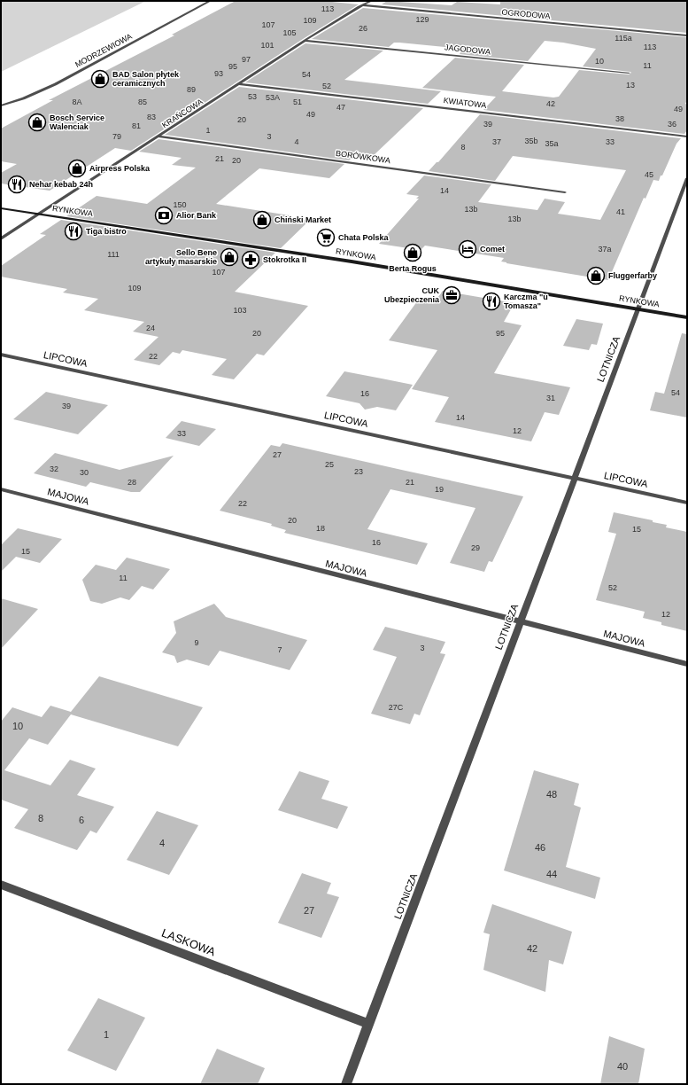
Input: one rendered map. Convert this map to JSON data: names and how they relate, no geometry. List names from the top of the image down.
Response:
{
  "streets": {
    "street": [
      "OGRODOWA",
      "JAGODOWA",
      "MODRZEWIOWA",
      "KWIATOWA",
      "KRAŃCOWA",
      "BORÓWKOWA",
      "RYNKOWA",
      "LIPCOWA",
      "LOTNICZA",
      "MAJOWA",
      "LASKOWA"
    ]
  },
  "crossings": [
    ["OGRODOWA", "KRAŃCOWA"],
    ["JAGODOWA", "KRAŃCOWA"],
    ["KWIATOWA", "KRAŃCOWA"],
    ["KRAŃCOWA", "BORÓWKOWA"],
    ["KRAŃCOWA", "RYNKOWA"],
    ["RYNKOWA", "LOTNICZA"],
    ["LIPCOWA", "LOTNICZA"],
    ["LOTNICZA", "MAJOWA"],
    ["LOTNICZA", "LASKOWA"]
  ],
  "places": {
    "shop": [
      "BAD Salon płytek ceramicznych",
      "Bosch Service Walenciak",
      "Airpress Polska",
      "Chiński Market",
      "Berta Rogus",
      "Sello Bene artykuły masarskie",
      "Fluggerfarby"
    ],
    "restaurant": ["Nehar kebab 24h", "Tiga bistro", "Karczma \"u Tomasza\""],
    "bank": ["Alior Bank"],
    "supermarket": ["Chata Polska"],
    "hotel": ["Comet"],
    "pharmacy": ["Stokrotka II"],
    "office": ["CUK Ubezpieczenia"]
  },
  "house_numbers": [
    "113",
    "129",
    "109",
    "107",
    "26",
    "105",
    "115a",
    "101",
    "113",
    "97",
    "10",
    "11",
    "95",
    "93",
    "54",
    "13",
    "52",
    "89",
    "53",
    "53A",
    "8A",
    "85",
    "51",
    "42",
    "47",
    "49",
    "49",
    "83",
    "38",
    "20",
    "39",
    "36",
    "81",
    "1",
    "79",
    "3",
    "35b",
    "4",
    "37",
    "33",
    "35a",
    "8",
    "21",
    "20",
    "45",
    "14",
    "150",
    "13b",
    "41",
    "13b",
    "37a",
    "111",
    "107",
    "109",
    "103",
    "24",
    "20",
    "95",
    "22",
    "54",
    "16",
    "31",
    "39",
    "14",
    "12",
    "33",
    "27",
    "25",
    "32",
    "23",
    "30",
    "28",
    "21",
    "19",
    "22",
    "20",
    "18",
    "15",
    "16",
    "29",
    "15",
    "11",
    "52",
    "12",
    "9",
    "3",
    "7",
    "27C",
    "10",
    "48",
    "8",
    "6",
    "4",
    "46",
    "44",
    "27",
    "42",
    "1",
    "40"
  ]
}
